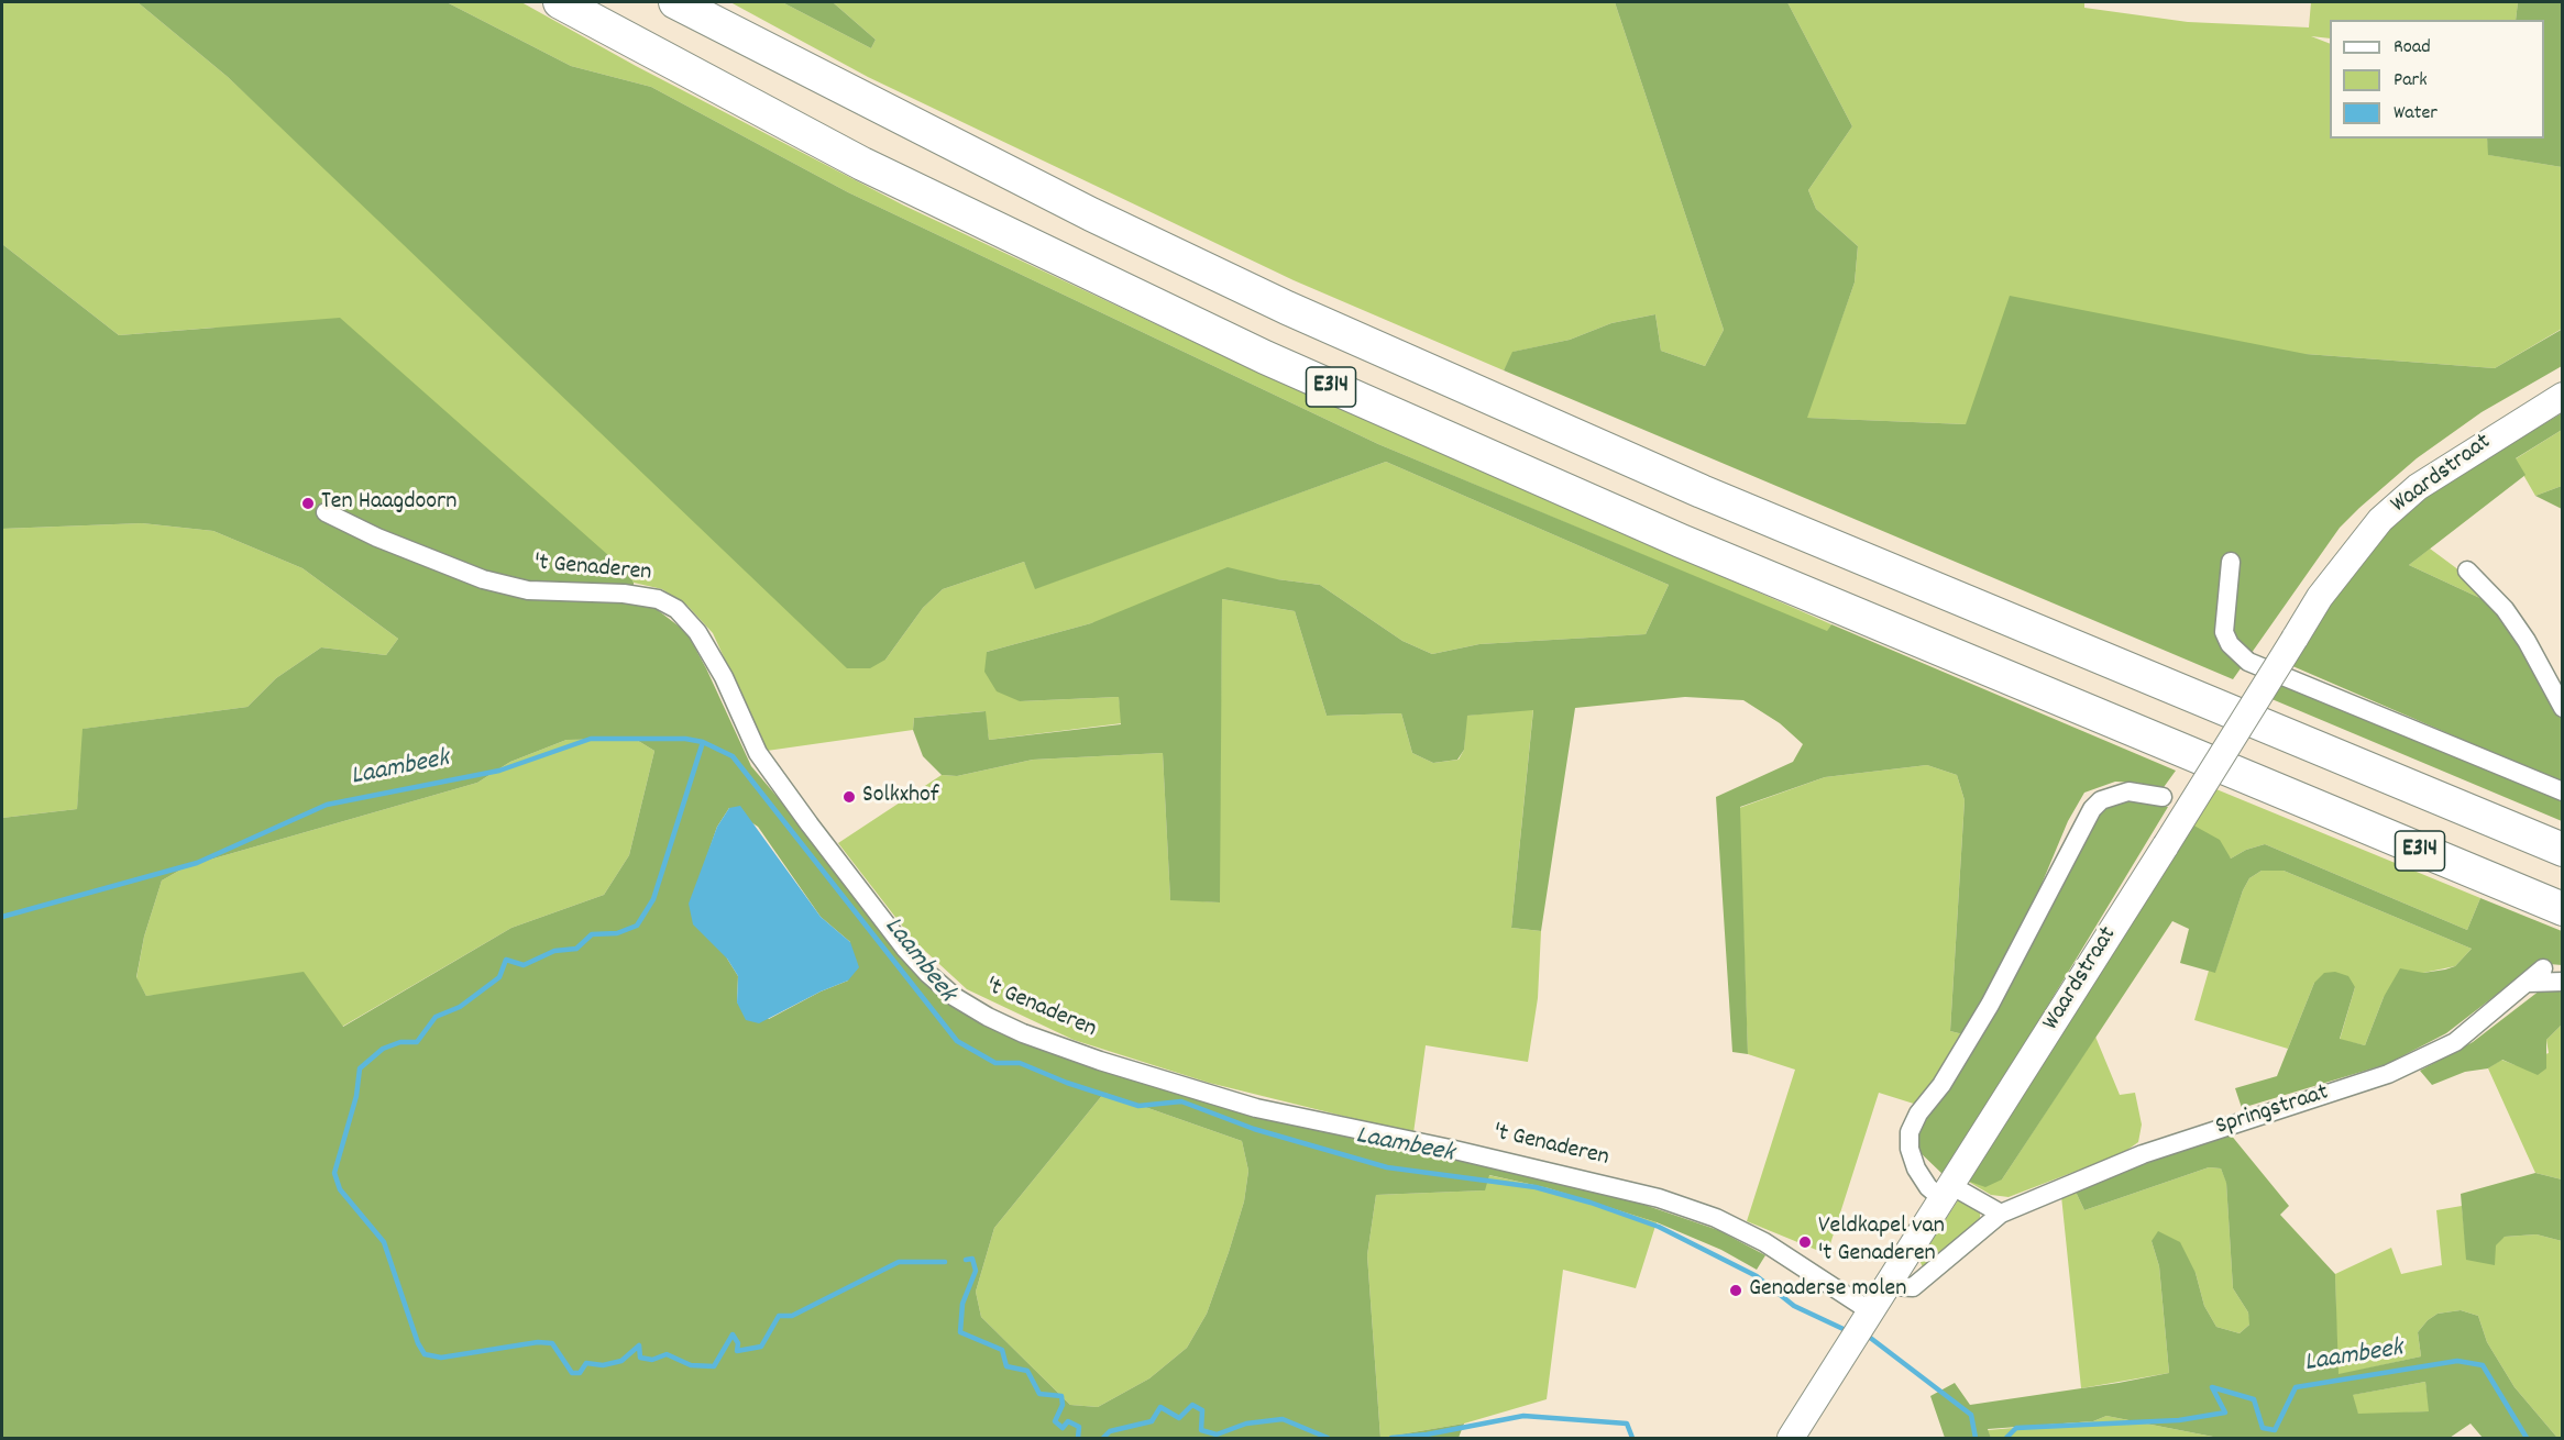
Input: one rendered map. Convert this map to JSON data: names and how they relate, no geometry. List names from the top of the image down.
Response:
{
  "streets": {
    "highway": ["E314"],
    "street": ["Waardstraat", "'t Genaderen", "Springstraat"]
  },
  "crossings": [
    ["Waardstraat", "Springstraat"]
  ],
  "water": ["Laambeek"],
  "places": [
    "Ten Haagdoorn",
    "Solkxhof",
    "Veldkapel van 't Genaderen",
    "Genaderse molen"
  ],
  "legend": ["Road", "Park", "Water"]
}
